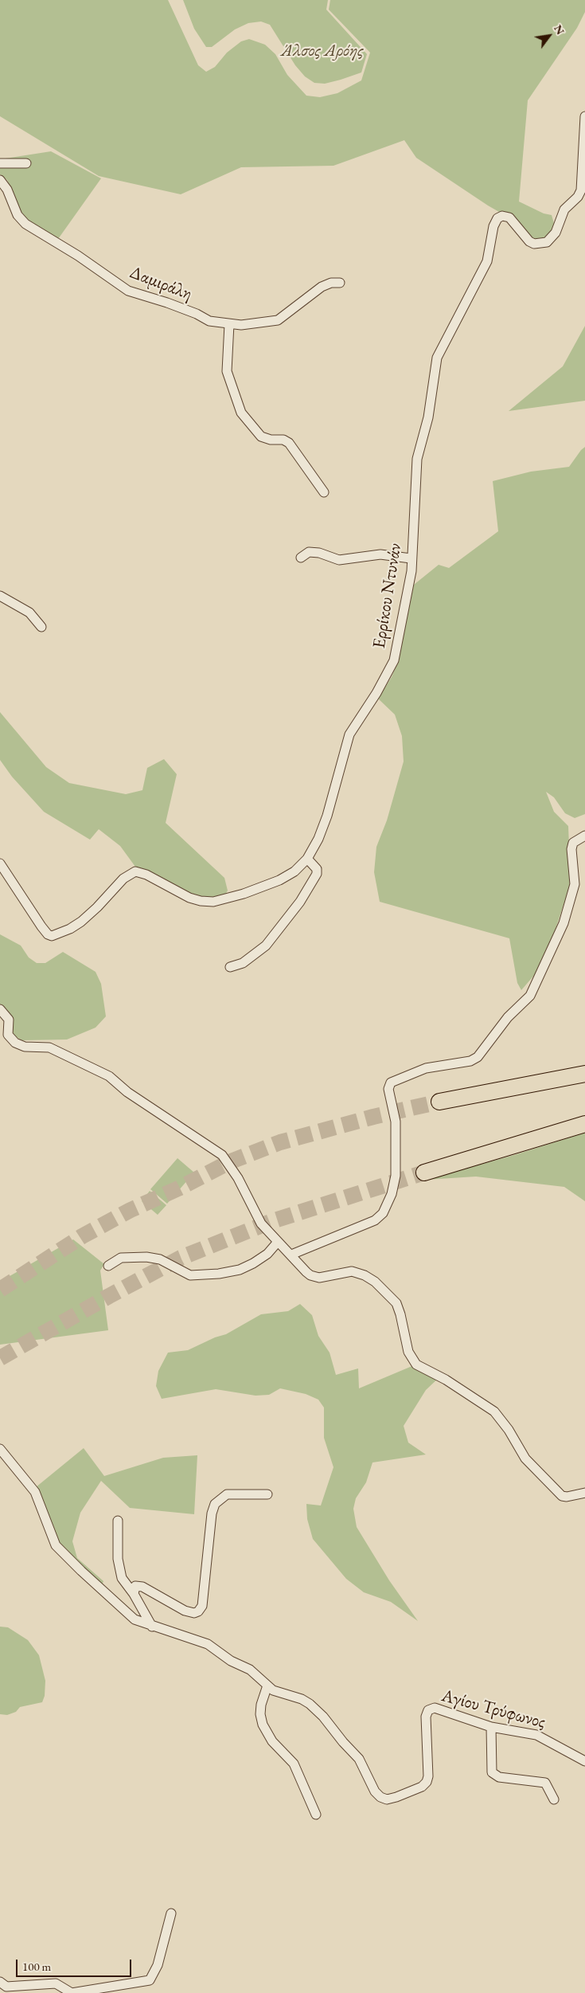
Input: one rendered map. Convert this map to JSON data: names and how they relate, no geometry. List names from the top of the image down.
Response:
{
  "streets": {
    "street": ["Δαμιράλη", "Ερρίκου Ντυνάν", "Αγίου Τρύφωνος"]
  },
  "parks": ["Άλσος Αρόης"],
  "scale_bar": "100 m",
  "north": "top right"
}
